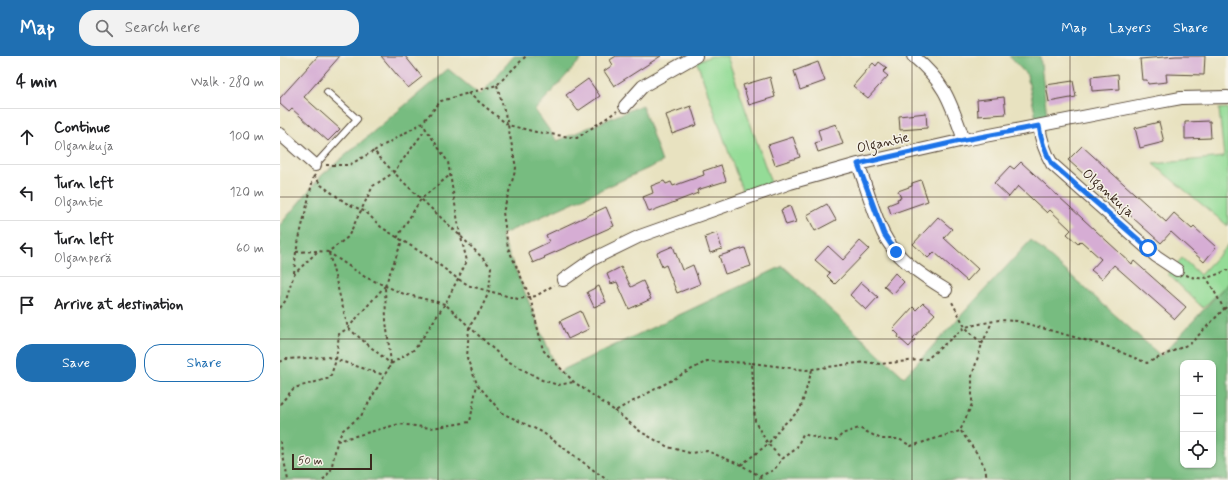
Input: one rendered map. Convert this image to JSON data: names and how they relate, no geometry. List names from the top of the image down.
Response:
{
  "streets": {
    "street": ["Olgantie", "Olgankuja"]
  },
  "crossings": [
    ["Olgantie", "Olgankuja"]
  ],
  "scale_bar": "50 m",
  "page": {
    "header": "Map",
    "search": "Search here",
    "nav": ["Map", "Layers", "Share"],
    "heading": ["4 min", "Walk · 280 m"],
    "list": [
      ["Continue", "Olgankuja", "100 m"],
      ["Turn left", "Olgantie", "120 m"],
      ["Turn left", "Olganperä", "60 m"],
      "Arrive at destination"
    ],
    "buttons": ["Save", "Share"],
    "map_buttons": ["+", "−"],
    "scale": "50 m"
  }
}
